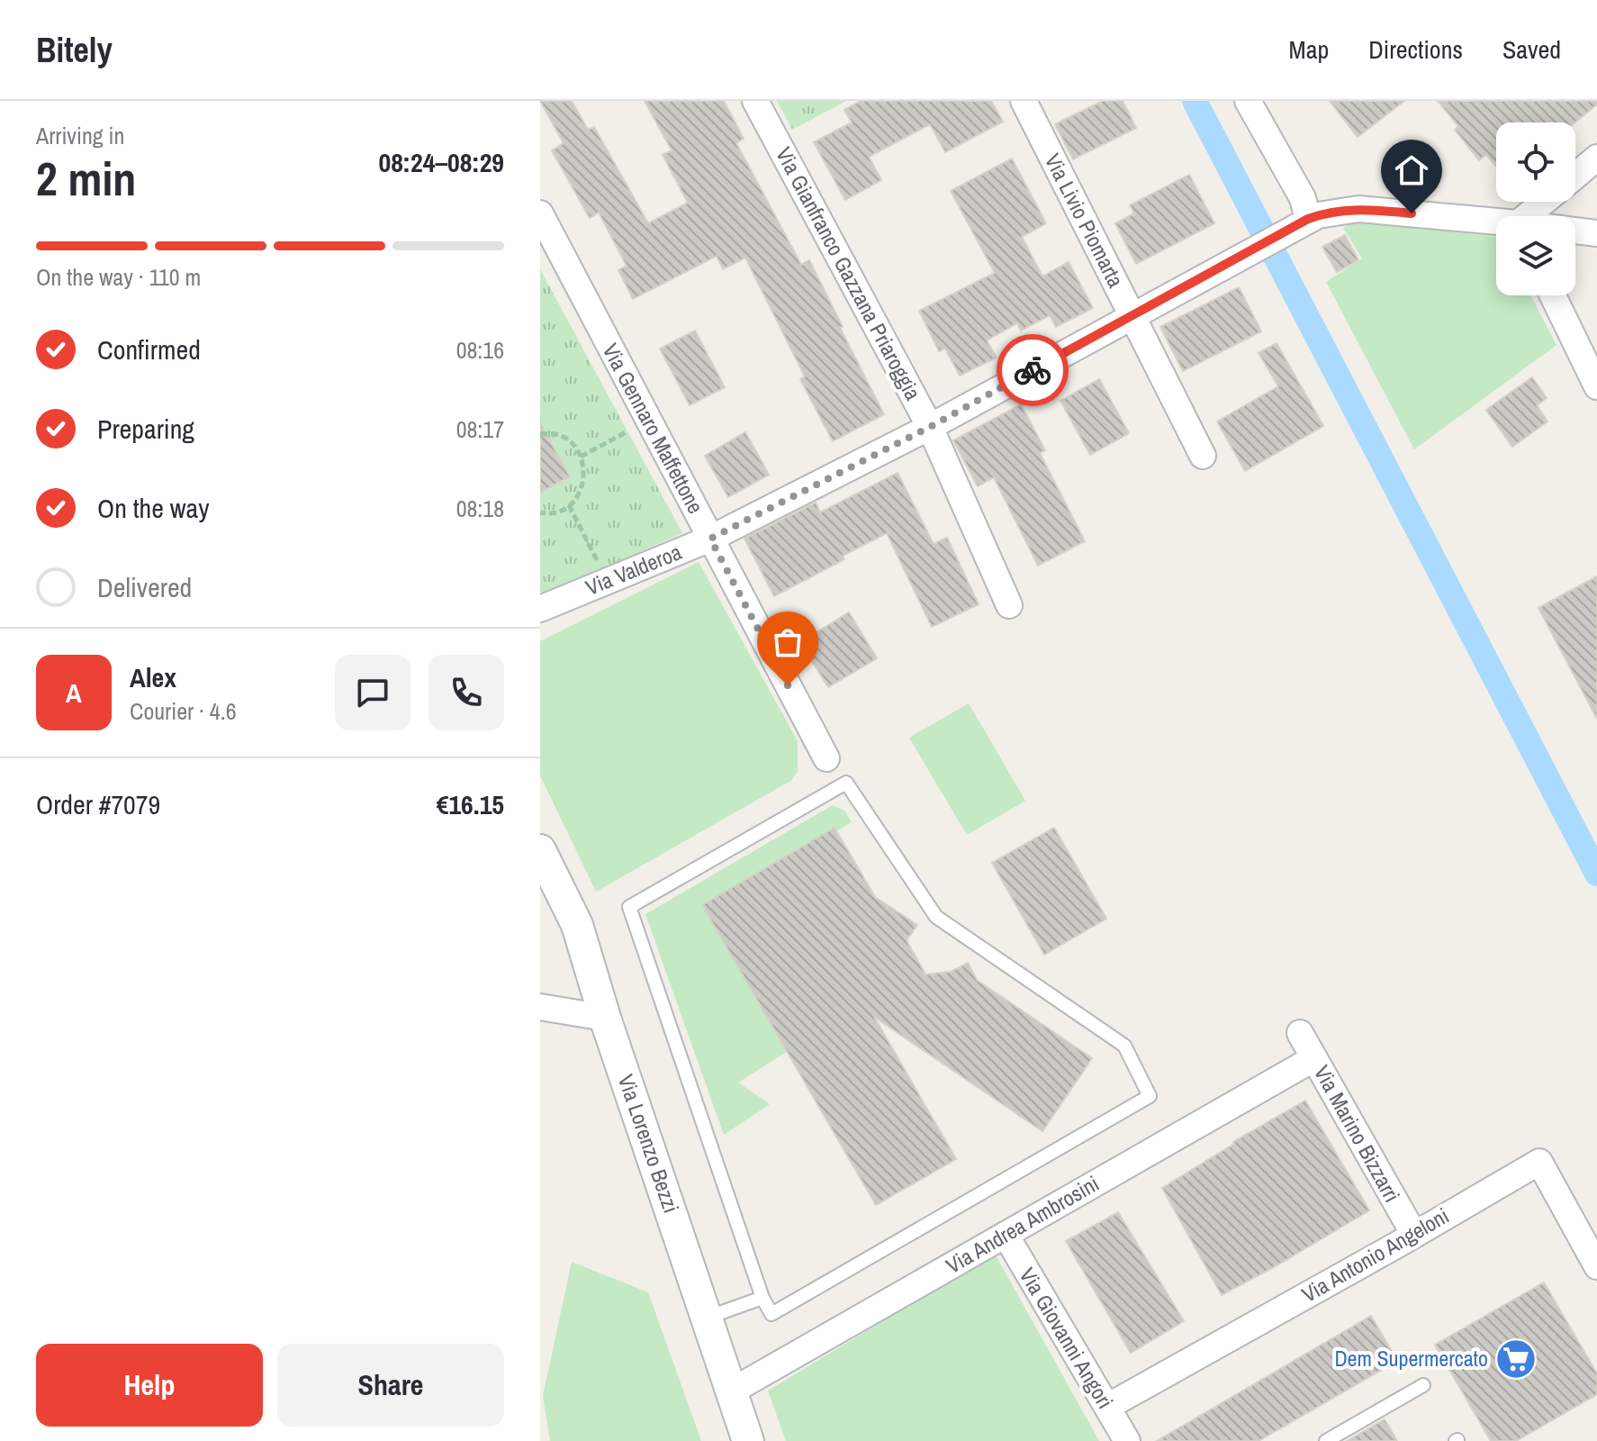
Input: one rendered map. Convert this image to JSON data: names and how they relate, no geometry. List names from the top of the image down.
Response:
{
  "streets": {
    "street": [
      "Via Livio Piomarta",
      "Via Gianfranco Gazzana Priaroggia",
      "Via Gennaro Maffettone",
      "Via Valderoa",
      "Via Marino Bizzarri",
      "Via Lorenzo Bezzi",
      "Via Andrea Ambrosini",
      "Via Antonio Angeloni",
      "Via Giovanni Angori"
    ]
  },
  "crossings": [
    ["Via Livio Piomarta", "Via Valderoa"],
    ["Via Gianfranco Gazzana Priaroggia", "Via Valderoa"],
    ["Via Gennaro Maffettone", "Via Valderoa"],
    ["Via Marino Bizzarri", "Via Andrea Ambrosini"],
    ["Via Marino Bizzarri", "Via Antonio Angeloni"],
    ["Via Lorenzo Bezzi", "Via Andrea Ambrosini"],
    ["Via Andrea Ambrosini", "Via Giovanni Angori"],
    ["Via Antonio Angeloni", "Via Giovanni Angori"]
  ],
  "places": {
    "supermarket": ["Dem Supermercato"]
  },
  "page": {
    "header": "Bitely",
    "nav": ["Map", "Directions", "Saved"],
    "heading": ["2 min", "Arriving in", "08:24–08:29"],
    "panel": [
      "Alex",
      "Courier · 4.6",
      "Order #7079",
      "€16.15"
    ],
    "bar": "On the way · 110 m",
    "list": [
      ["Confirmed", "08:16"],
      ["Preparing", "08:17"],
      ["On the way", "08:18"],
      "Delivered"
    ],
    "round": "A",
    "buttons": ["Help", "Share"]
  }
}
